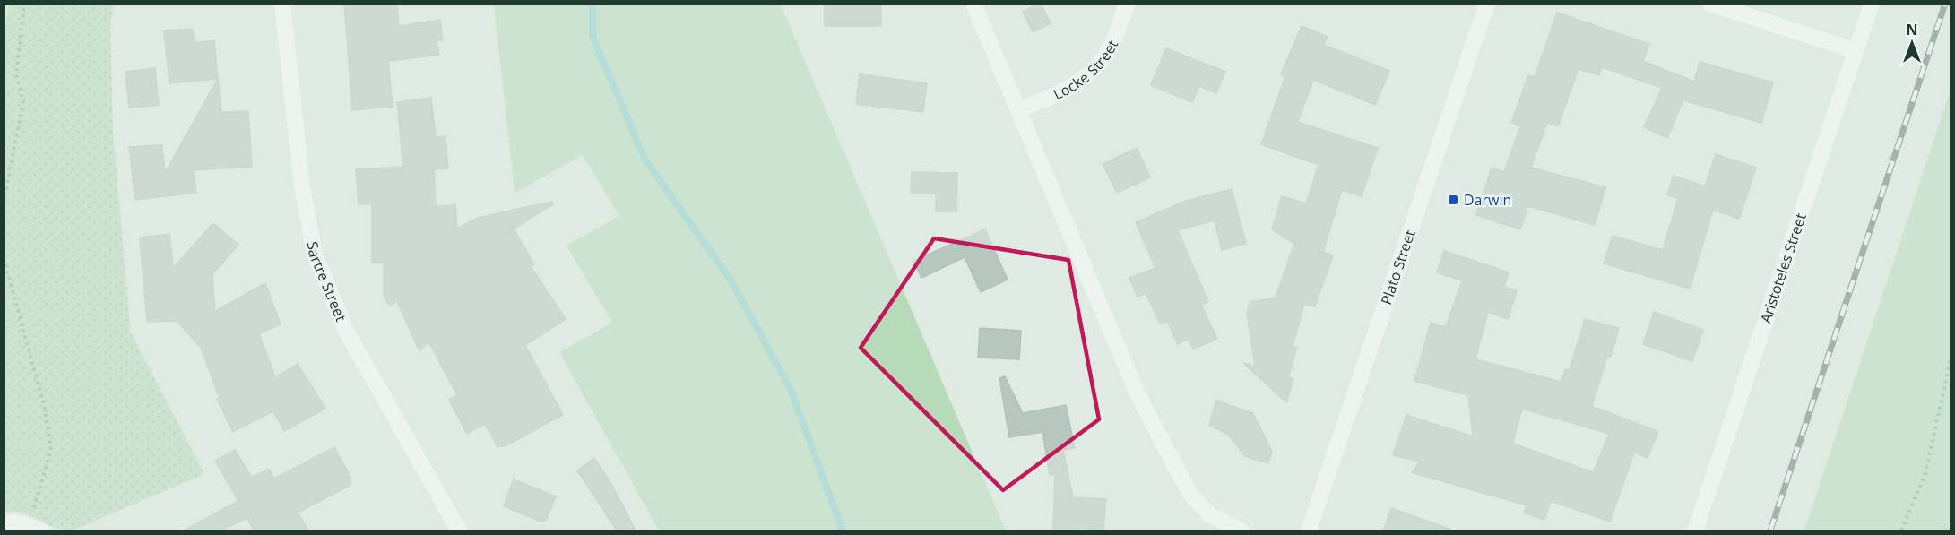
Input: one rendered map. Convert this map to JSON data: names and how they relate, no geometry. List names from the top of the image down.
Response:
{
  "streets": {
    "street": [
      "Locke Street",
      "Plato Street",
      "Aristoteles Street",
      "Sartre Street"
    ]
  },
  "places": {
    "transit": ["Darwin"]
  },
  "north": "top"
}
